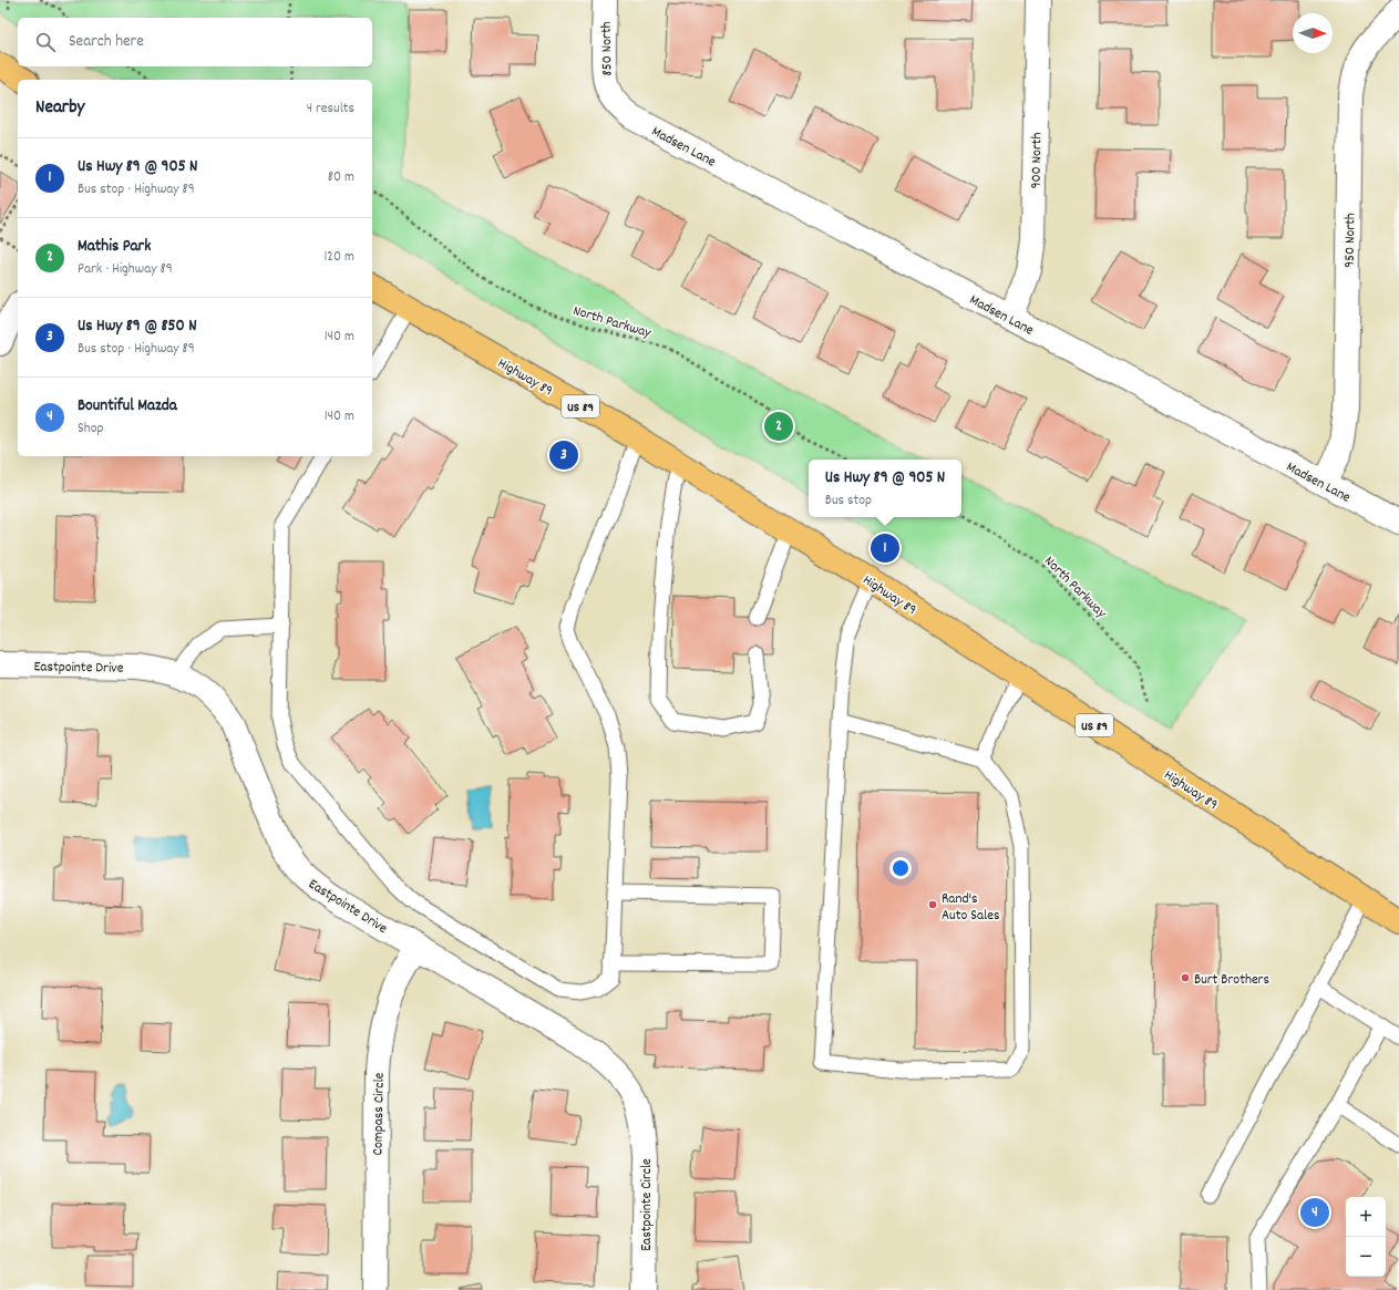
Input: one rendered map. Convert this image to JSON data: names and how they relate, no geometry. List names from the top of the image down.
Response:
{
  "streets": {
    "main road": ["Highway 89", "US 89"],
    "street": [
      "850 North",
      "Madsen Lane",
      "900 North",
      "950 North",
      "Eastpointe Drive",
      "Compass Circle",
      "Eastpointe Circle"
    ],
    "path": ["North Parkway"]
  },
  "crossings": [
    ["850 North", "Madsen Lane"],
    ["Madsen Lane", "900 North"],
    ["Madsen Lane", "950 North"],
    ["Eastpointe Drive", "Compass Circle"],
    ["Eastpointe Drive", "Eastpointe Circle"]
  ],
  "places": ["Rand's Auto Sales", "Burt Brothers"],
  "north": "right",
  "page": {
    "search": "Search here",
    "heading": ["Nearby", "4 results"],
    "list": [
      {
        "mark": "1",
        "name": "Us Hwy 89 @ 905 N",
        "note": "Bus stop · Highway 89",
        "value": "80 m"
      },
      {
        "mark": "2",
        "name": "Mathis Park",
        "note": "Park · Highway 89",
        "value": "120 m"
      },
      {
        "mark": "3",
        "name": "Us Hwy 89 @ 850 N",
        "note": "Bus stop · Highway 89",
        "value": "140 m"
      },
      {
        "mark": "4",
        "name": "Bountiful Mazda",
        "note": "Shop",
        "value": "140 m"
      }
    ],
    "pins": [
      "2",
      "3",
      "1",
      "4"
    ],
    "popup": ["Us Hwy 89 @ 905 N", "Bus stop"],
    "map_buttons": ["+", "−"]
  }
}
